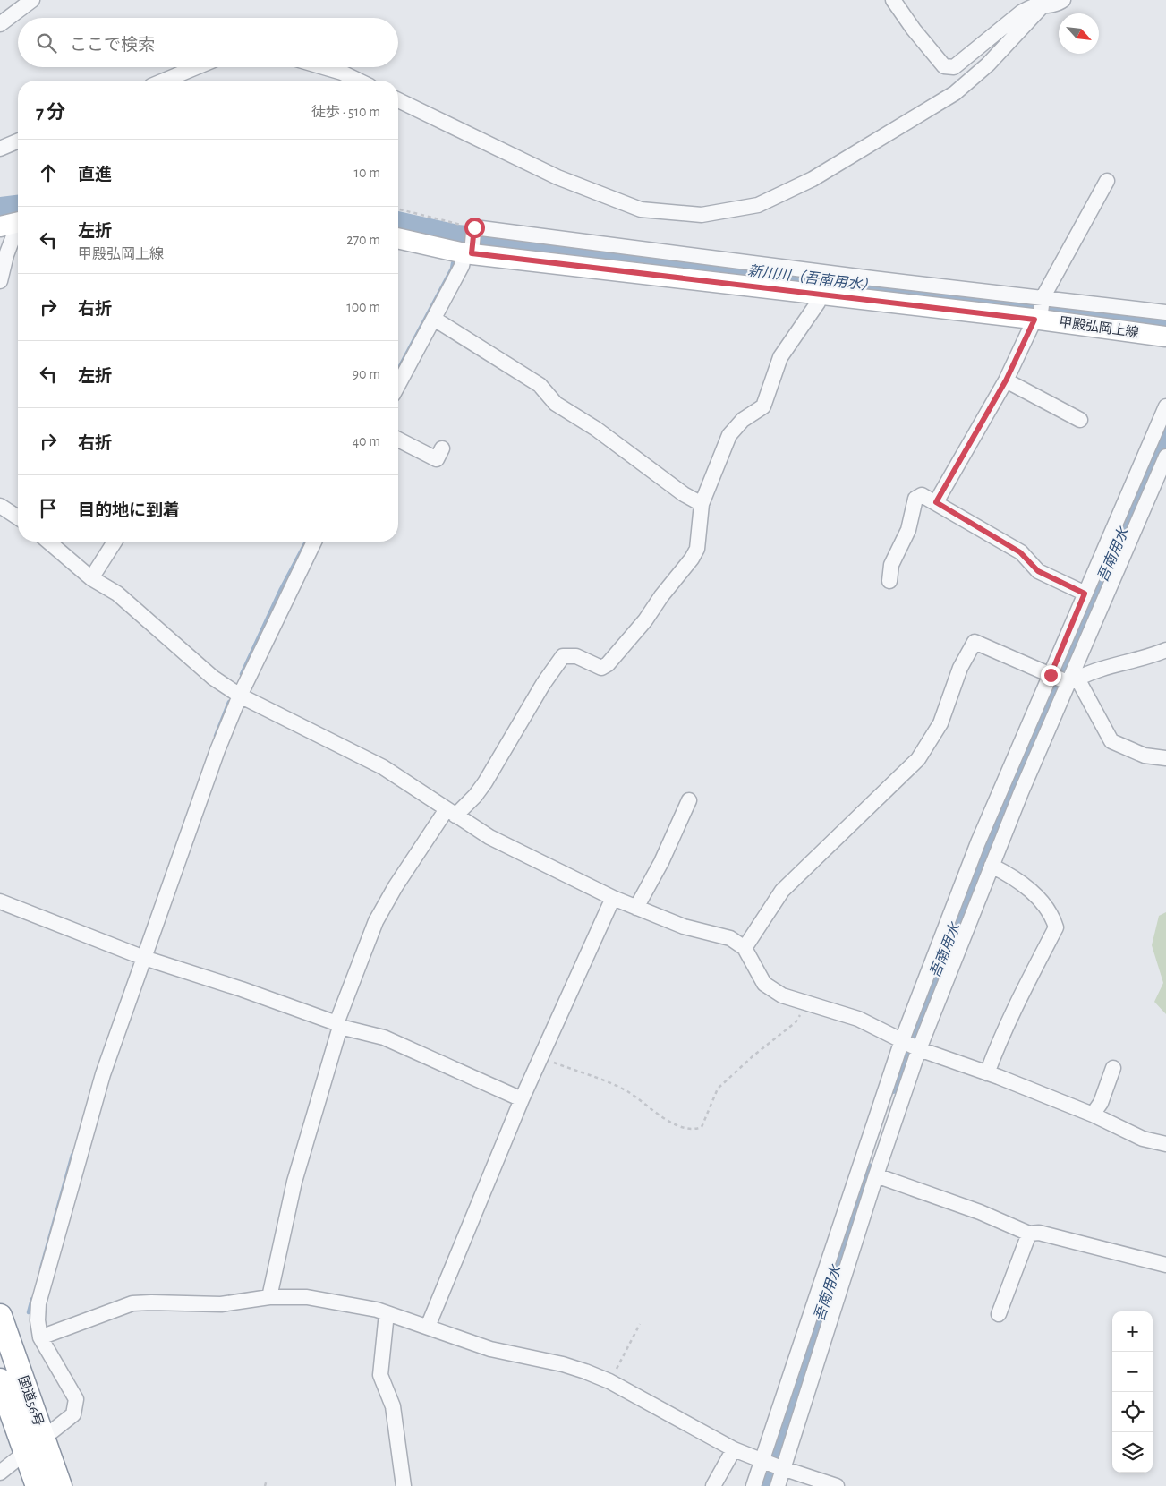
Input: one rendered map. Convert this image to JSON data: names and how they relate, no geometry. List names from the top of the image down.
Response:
{
  "streets": {
    "highway": ["国道56号"],
    "main road": ["甲殿弘岡上線"]
  },
  "water": ["新川川（吾南用水）", "吾南用水"],
  "north": "bottom right",
  "page": {
    "search": "ここで検索",
    "heading": ["7 分", "徒歩 · 510 m"],
    "list": [
      ["直進", "10 m"],
      ["左折", "甲殿弘岡上線", "270 m"],
      ["右折", "100 m"],
      ["左折", "90 m"],
      ["右折", "40 m"],
      "目的地に到着"
    ],
    "map_buttons": ["+", "−"]
  }
}
